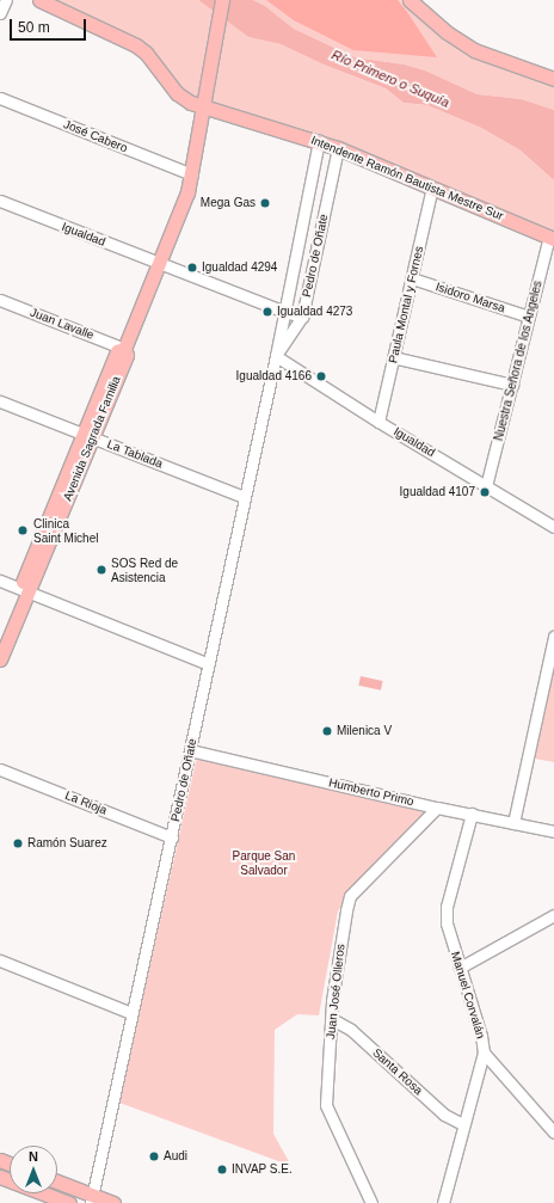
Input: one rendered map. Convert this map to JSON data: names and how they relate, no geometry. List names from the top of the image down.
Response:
{
  "streets": {
    "main road": ["Intendente Ramón Bautista Mestre Sur", "Avenida Sagrada Familia"],
    "street": [
      "José Cabero",
      "Igualdad",
      "Pedro de Oñate",
      "Isidoro Marsa",
      "Paula Montal y Fornes",
      "Juan Lavalle",
      "Nuestra Señora de los Angeles",
      "La Tablada",
      "Humberto Primo",
      "La Rioja",
      "Juan José Olleros",
      "Manuel Corvalán",
      "Santa Rosa"
    ]
  },
  "crossings": [
    ["José Cabero", "Avenida Sagrada Familia"],
    ["Intendente Ramón Bautista Mestre Sur", "Pedro de Oñate"],
    ["Intendente Ramón Bautista Mestre Sur", "Paula Montal y Fornes"],
    ["Intendente Ramón Bautista Mestre Sur", "Nuestra Señora de los Angeles"],
    ["Intendente Ramón Bautista Mestre Sur", "Avenida Sagrada Familia"],
    ["Igualdad", "Pedro de Oñate"],
    ["Igualdad", "Paula Montal y Fornes"],
    ["Igualdad", "Nuestra Señora de los Angeles"],
    ["Igualdad", "Avenida Sagrada Familia"],
    ["Pedro de Oñate", "La Tablada"],
    ["Pedro de Oñate", "Humberto Primo"],
    ["Pedro de Oñate", "La Rioja"],
    ["Isidoro Marsa", "Paula Montal y Fornes"],
    ["Isidoro Marsa", "Nuestra Señora de los Angeles"],
    ["Juan Lavalle", "Avenida Sagrada Familia"],
    ["Avenida Sagrada Familia", "La Tablada"],
    ["Humberto Primo", "Juan José Olleros"],
    ["Humberto Primo", "Manuel Corvalán"],
    ["Juan José Olleros", "Santa Rosa"],
    ["Manuel Corvalán", "Santa Rosa"]
  ],
  "water": ["Río Primero o Suquía"],
  "parks": ["Parque San Salvador"],
  "places": [
    "Mega Gas",
    "Igualdad 4294",
    "Igualdad 4273",
    "Igualdad 4166",
    "Igualdad 4107",
    "Clinica Saint Michel",
    "SOS Red de Asistencia",
    "Milenica V",
    "Ramón Suarez",
    "Audi",
    "INVAP S.E."
  ],
  "scale_bar": "50 m",
  "north": "top"
}
